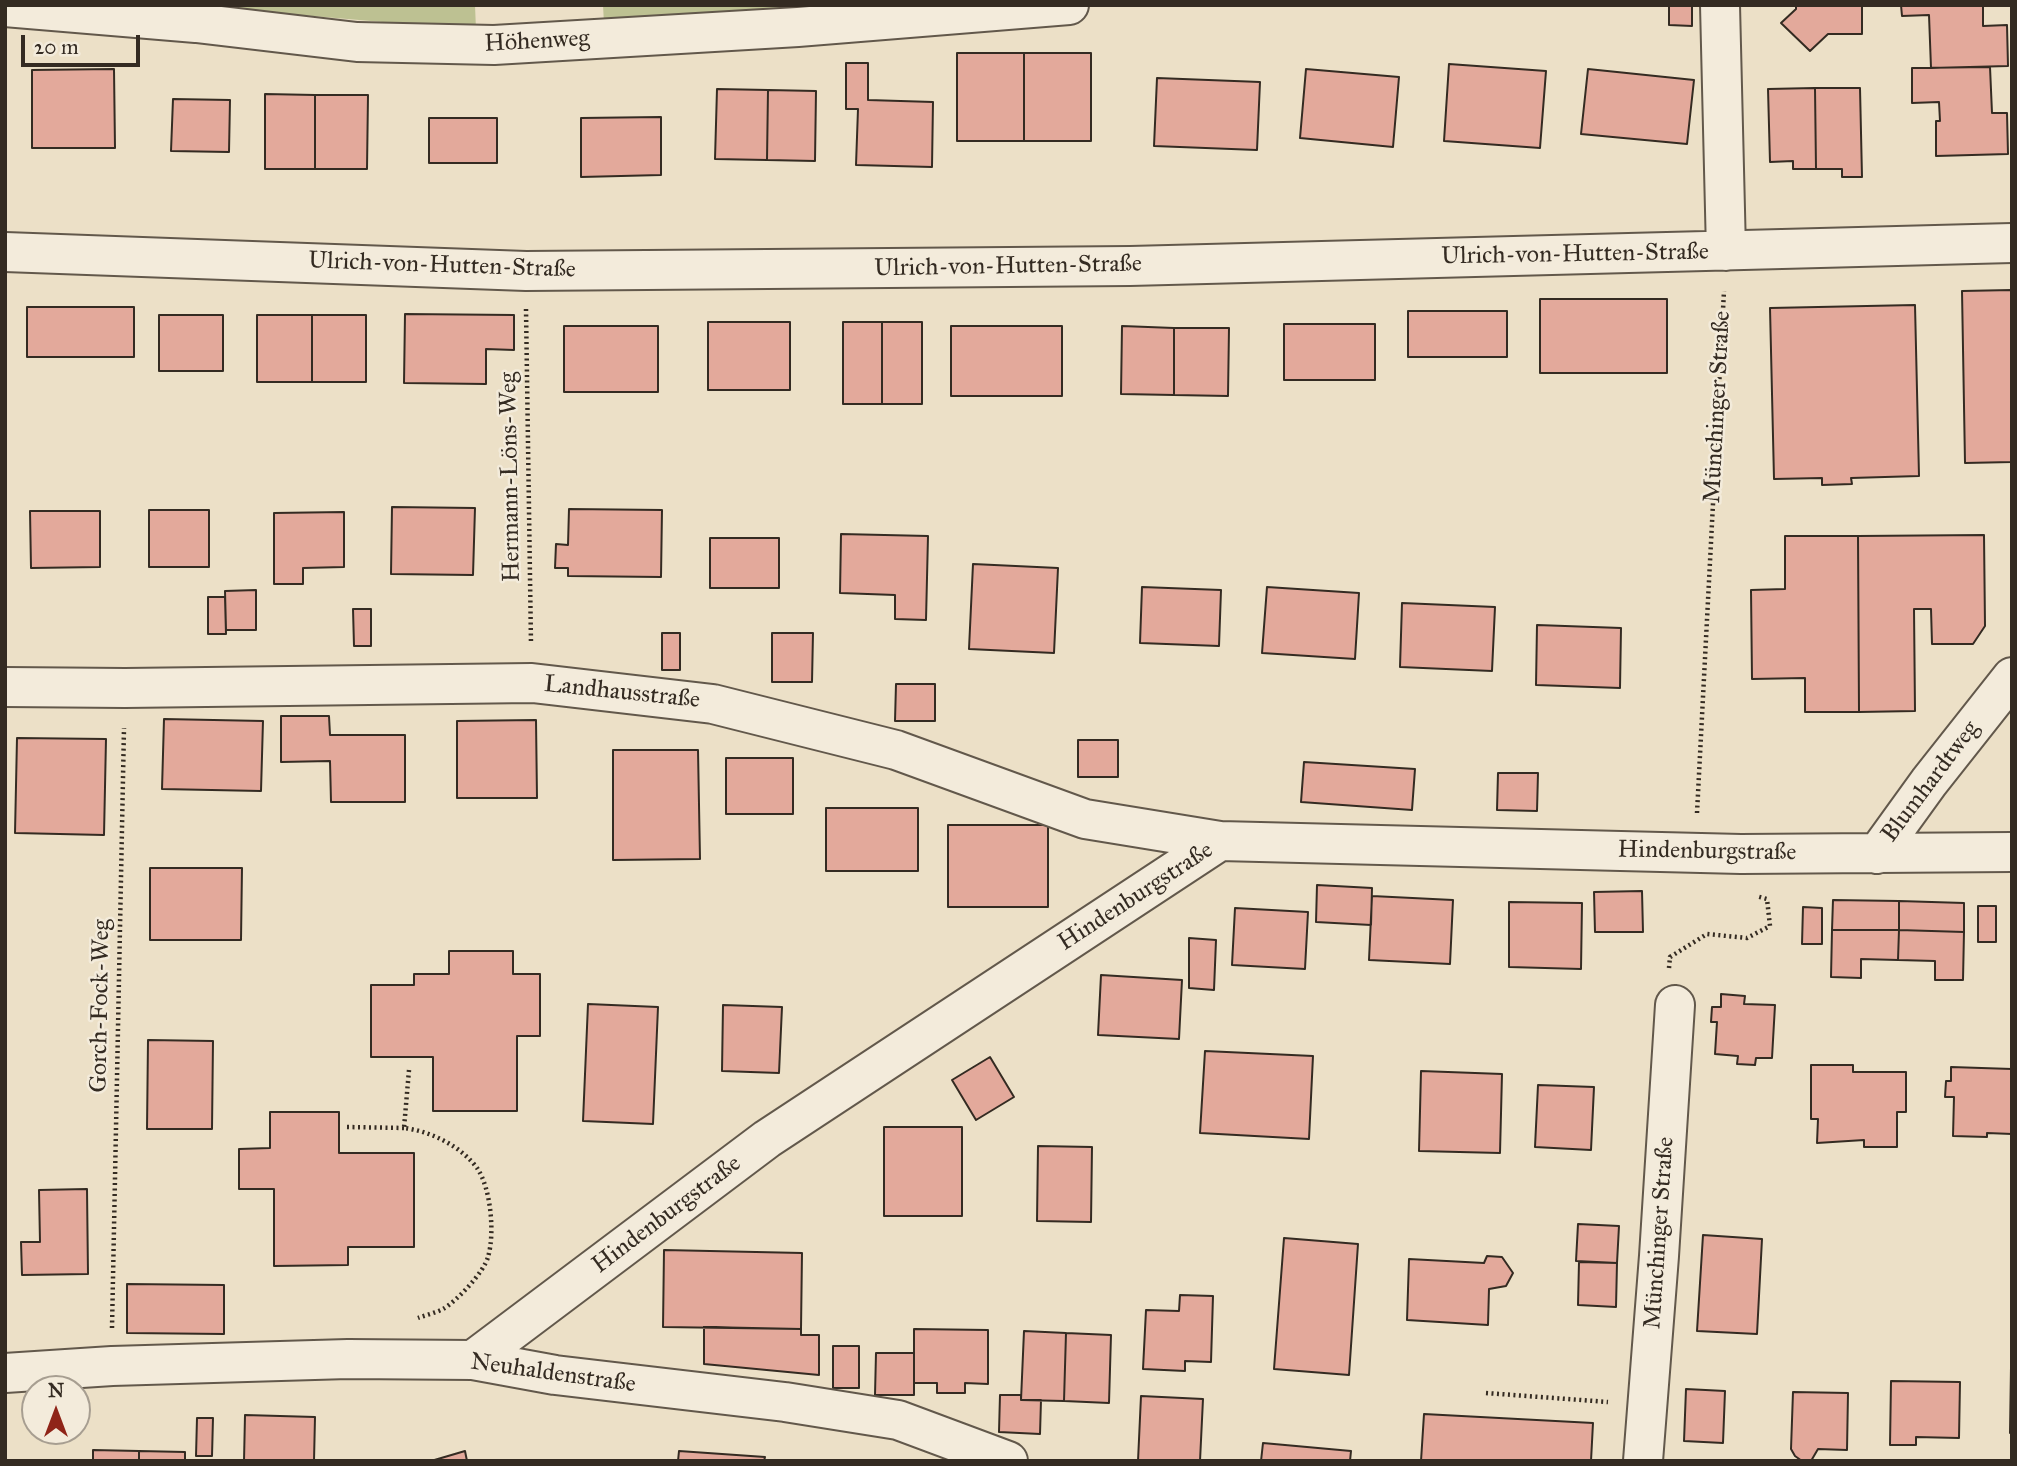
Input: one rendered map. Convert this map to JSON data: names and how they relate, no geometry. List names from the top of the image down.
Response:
{
  "streets": {
    "street": [
      "Höhenweg",
      "Ulrich-von-Hutten-Straße",
      "Münchinger Straße",
      "Landhausstraße",
      "Blumhardtweg",
      "Hindenburgstraße",
      "Neuhaldenstraße"
    ],
    "path": ["Hermann-Löns-Weg", "Gorch-Fock-Weg"]
  },
  "crossings": [
    ["Ulrich-von-Hutten-Straße", "Münchinger Straße"],
    ["Ulrich-von-Hutten-Straße", "Hermann-Löns-Weg"],
    ["Hermann-Löns-Weg", "Landhausstraße"],
    ["Landhausstraße", "Hindenburgstraße"],
    ["Landhausstraße", "Gorch-Fock-Weg"],
    ["Blumhardtweg", "Hindenburgstraße"],
    ["Hindenburgstraße", "Neuhaldenstraße"]
  ],
  "scale_bar": "20 m",
  "north": "top"
}
